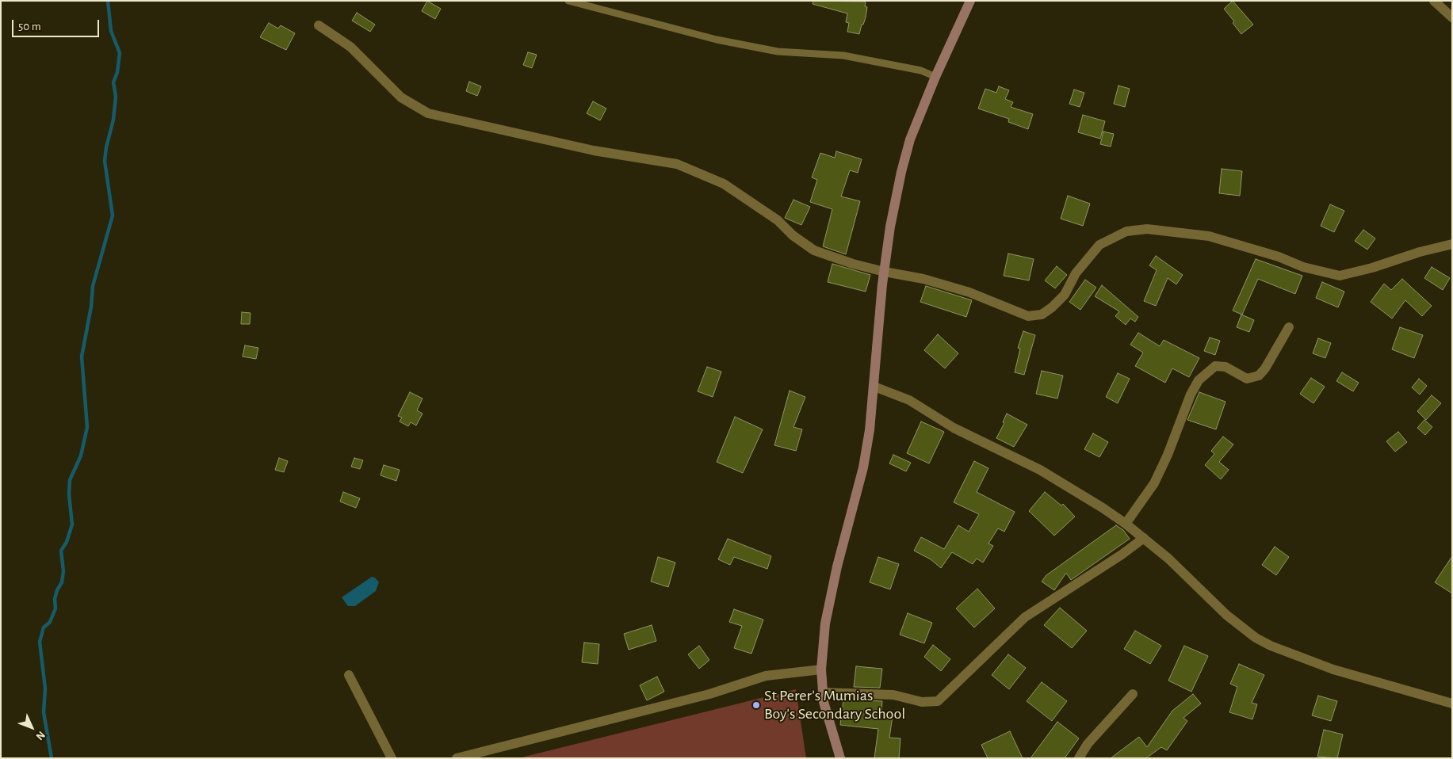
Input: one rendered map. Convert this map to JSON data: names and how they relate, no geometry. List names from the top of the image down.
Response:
{
  "places": ["St Perer's Mumias Boy's Secondary School"],
  "scale_bar": "50 m",
  "north": "bottom right"
}
